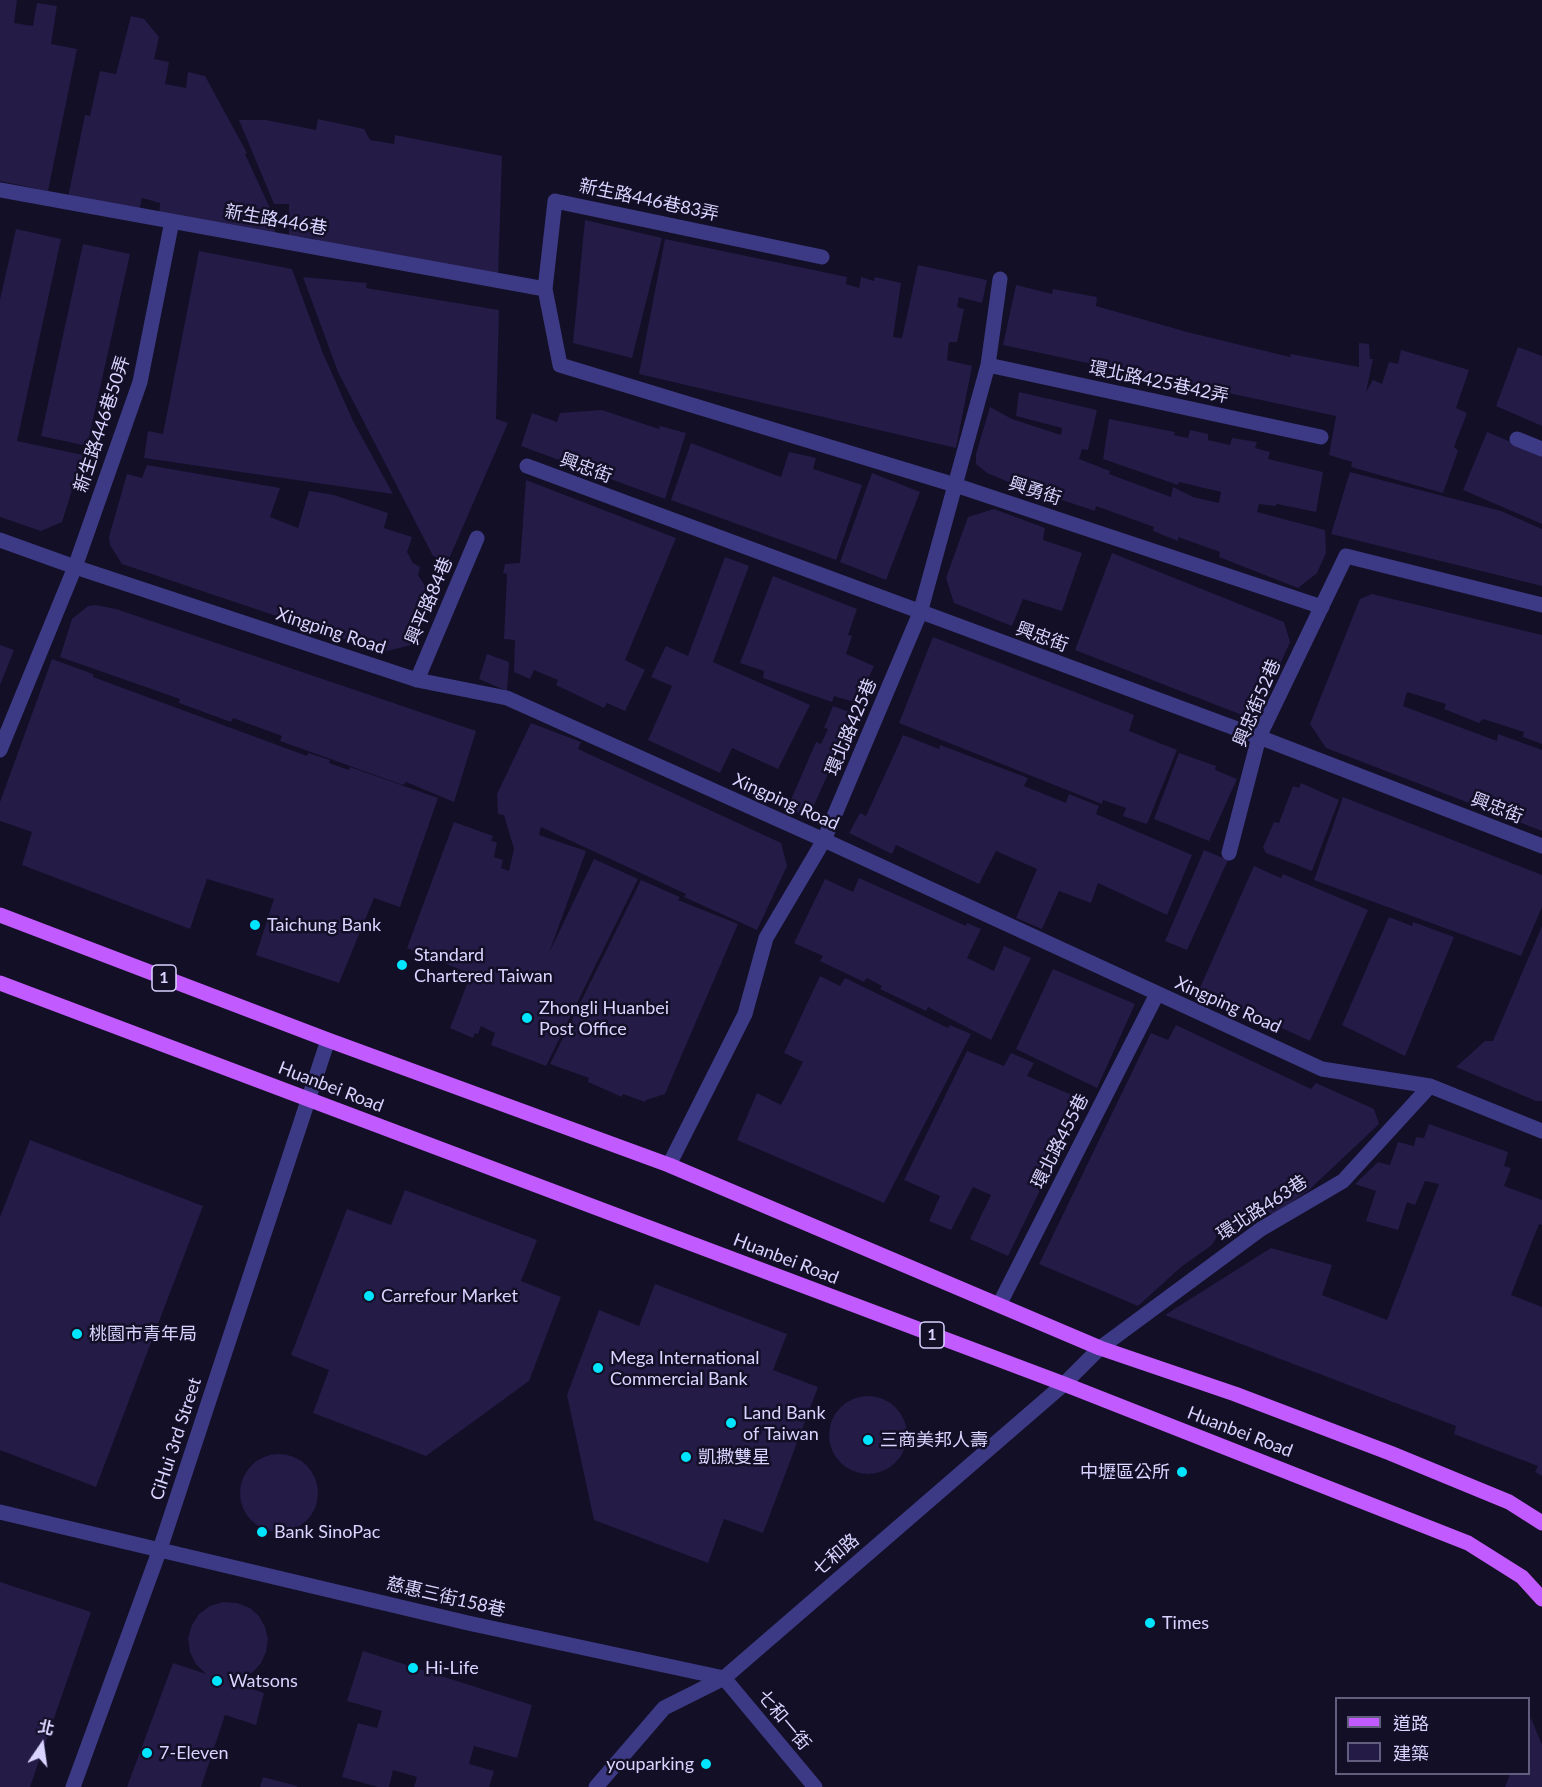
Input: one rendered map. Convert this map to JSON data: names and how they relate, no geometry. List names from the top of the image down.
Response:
{
  "streets": {
    "main road": ["1", "Huanbei Road"],
    "street": [
      "新生路446巷83弄",
      "新生路446巷",
      "環北路425巷42弄",
      "新生路446巷50弄",
      "興忠街",
      "興勇街",
      "興平路84巷",
      "Xingping Road",
      "興忠街52巷",
      "環北路425巷",
      "環北路455巷",
      "環北路463巷",
      "CiHui 3rd Street",
      "七和路",
      "慈惠三街158巷",
      "七和一街"
    ]
  },
  "crossings": [
    ["新生路446巷83弄", "新生路446巷"],
    ["新生路446巷83弄", "興勇街"],
    ["新生路446巷", "新生路446巷50弄"],
    ["新生路446巷", "興勇街"],
    ["環北路425巷42弄", "環北路425巷"],
    ["新生路446巷50弄", "Xingping Road"],
    ["興忠街", "興忠街52巷"],
    ["興忠街", "環北路425巷"],
    ["興勇街", "興忠街52巷"],
    ["興勇街", "環北路425巷"],
    ["興平路84巷", "Xingping Road"],
    ["Xingping Road", "環北路425巷"],
    ["Xingping Road", "環北路455巷"],
    ["Xingping Road", "環北路463巷"],
    ["環北路425巷", "Huanbei Road"],
    ["Huanbei Road", "環北路455巷"],
    ["Huanbei Road", "環北路463巷"],
    ["Huanbei Road", "CiHui 3rd Street"],
    ["Huanbei Road", "七和路"],
    ["環北路463巷", "七和路"],
    ["CiHui 3rd Street", "慈惠三街158巷"],
    ["七和路", "慈惠三街158巷"],
    ["七和路", "七和一街"],
    ["慈惠三街158巷", "七和一街"]
  ],
  "places": [
    "Taichung Bank",
    "Standard Chartered Taiwan",
    "Zhongli Huanbei Post Office",
    "Carrefour Market",
    "桃園市青年局",
    "Mega International Commercial Bank",
    "Land Bank of Taiwan",
    "三商美邦人壽",
    "凱撒雙星",
    "中壢區公所",
    "Bank SinoPac",
    "Times",
    "Hi-Life",
    "Watsons",
    "7-Eleven",
    "youparking"
  ],
  "legend": ["道路", "建築"],
  "north": "top"
}
